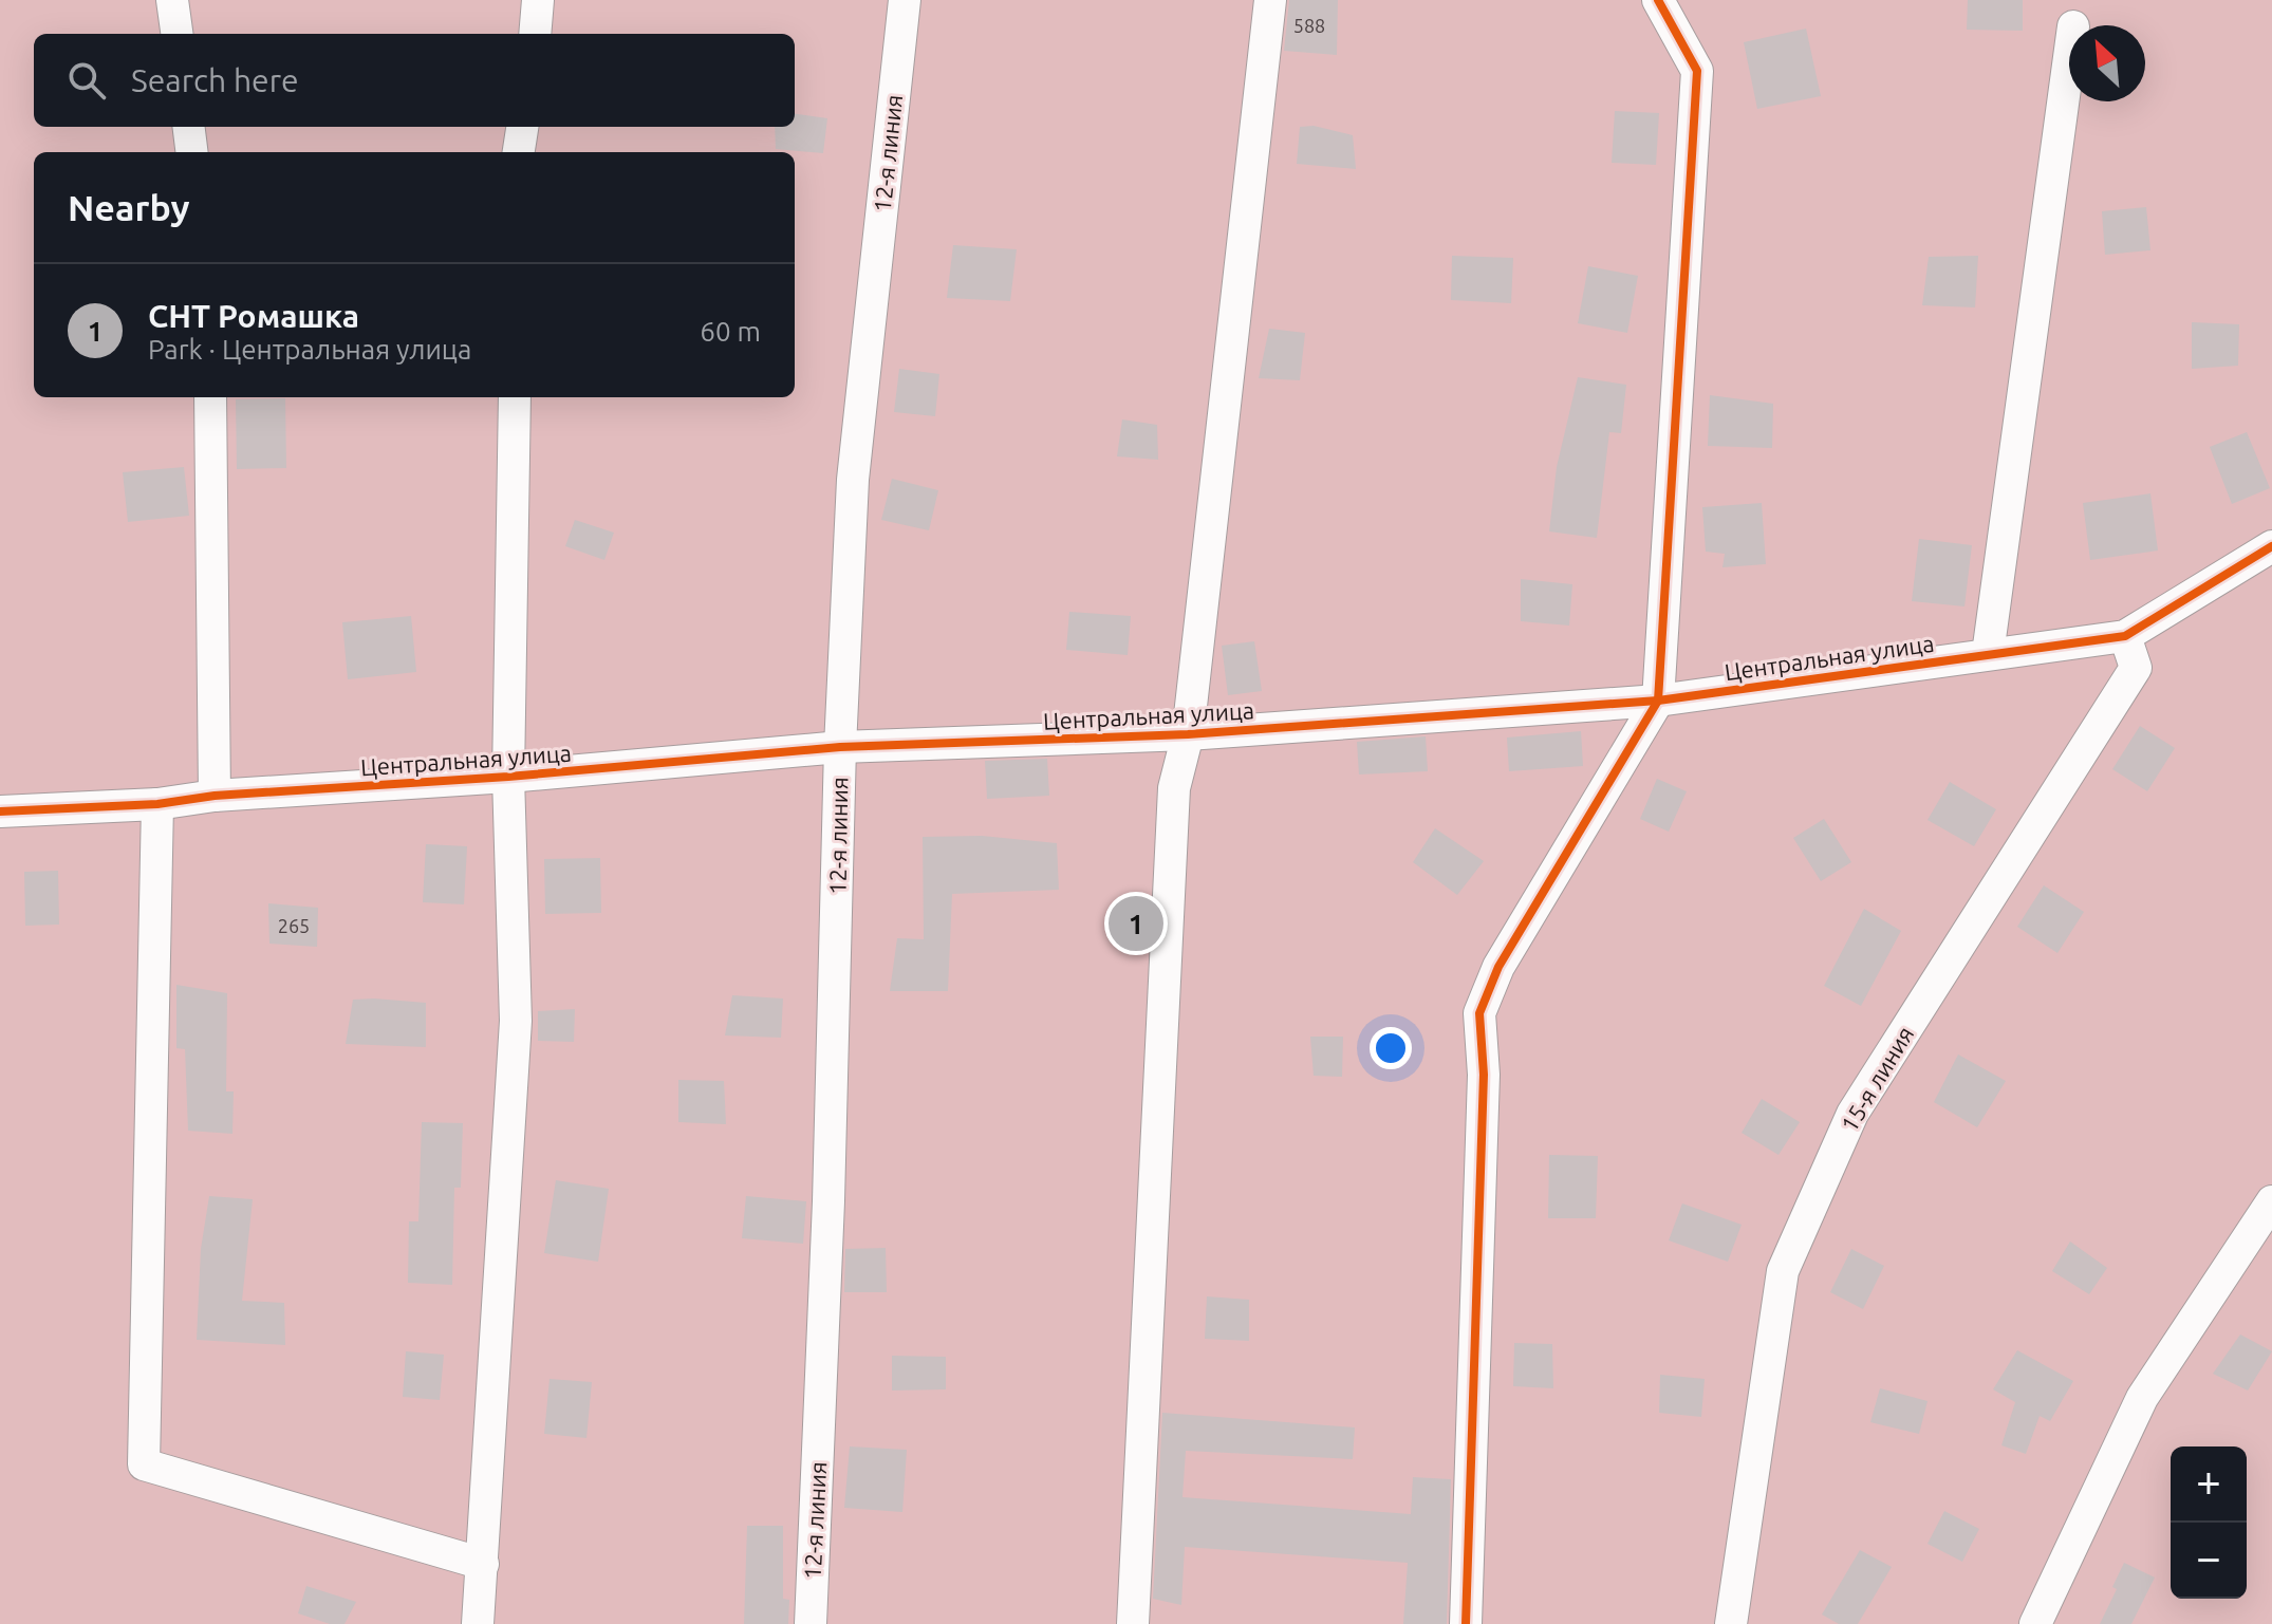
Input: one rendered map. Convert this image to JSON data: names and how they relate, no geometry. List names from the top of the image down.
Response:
{
  "streets": {
    "street": ["12-я линия", "Центральная улица", "15-я линия"]
  },
  "crossings": [
    ["12-я линия", "Центральная улица"],
    ["Центральная улица", "15-я линия"]
  ],
  "house_numbers": ["588", "265"],
  "north": "top left",
  "page": {
    "search": "Search here",
    "heading": "Nearby",
    "list": [
      {
        "mark": "1",
        "name": "СНТ Ромашка",
        "note": "Park · Центральная улица",
        "value": "60 m"
      }
    ],
    "pins": "1",
    "map_buttons": ["+", "−"]
  }
}
